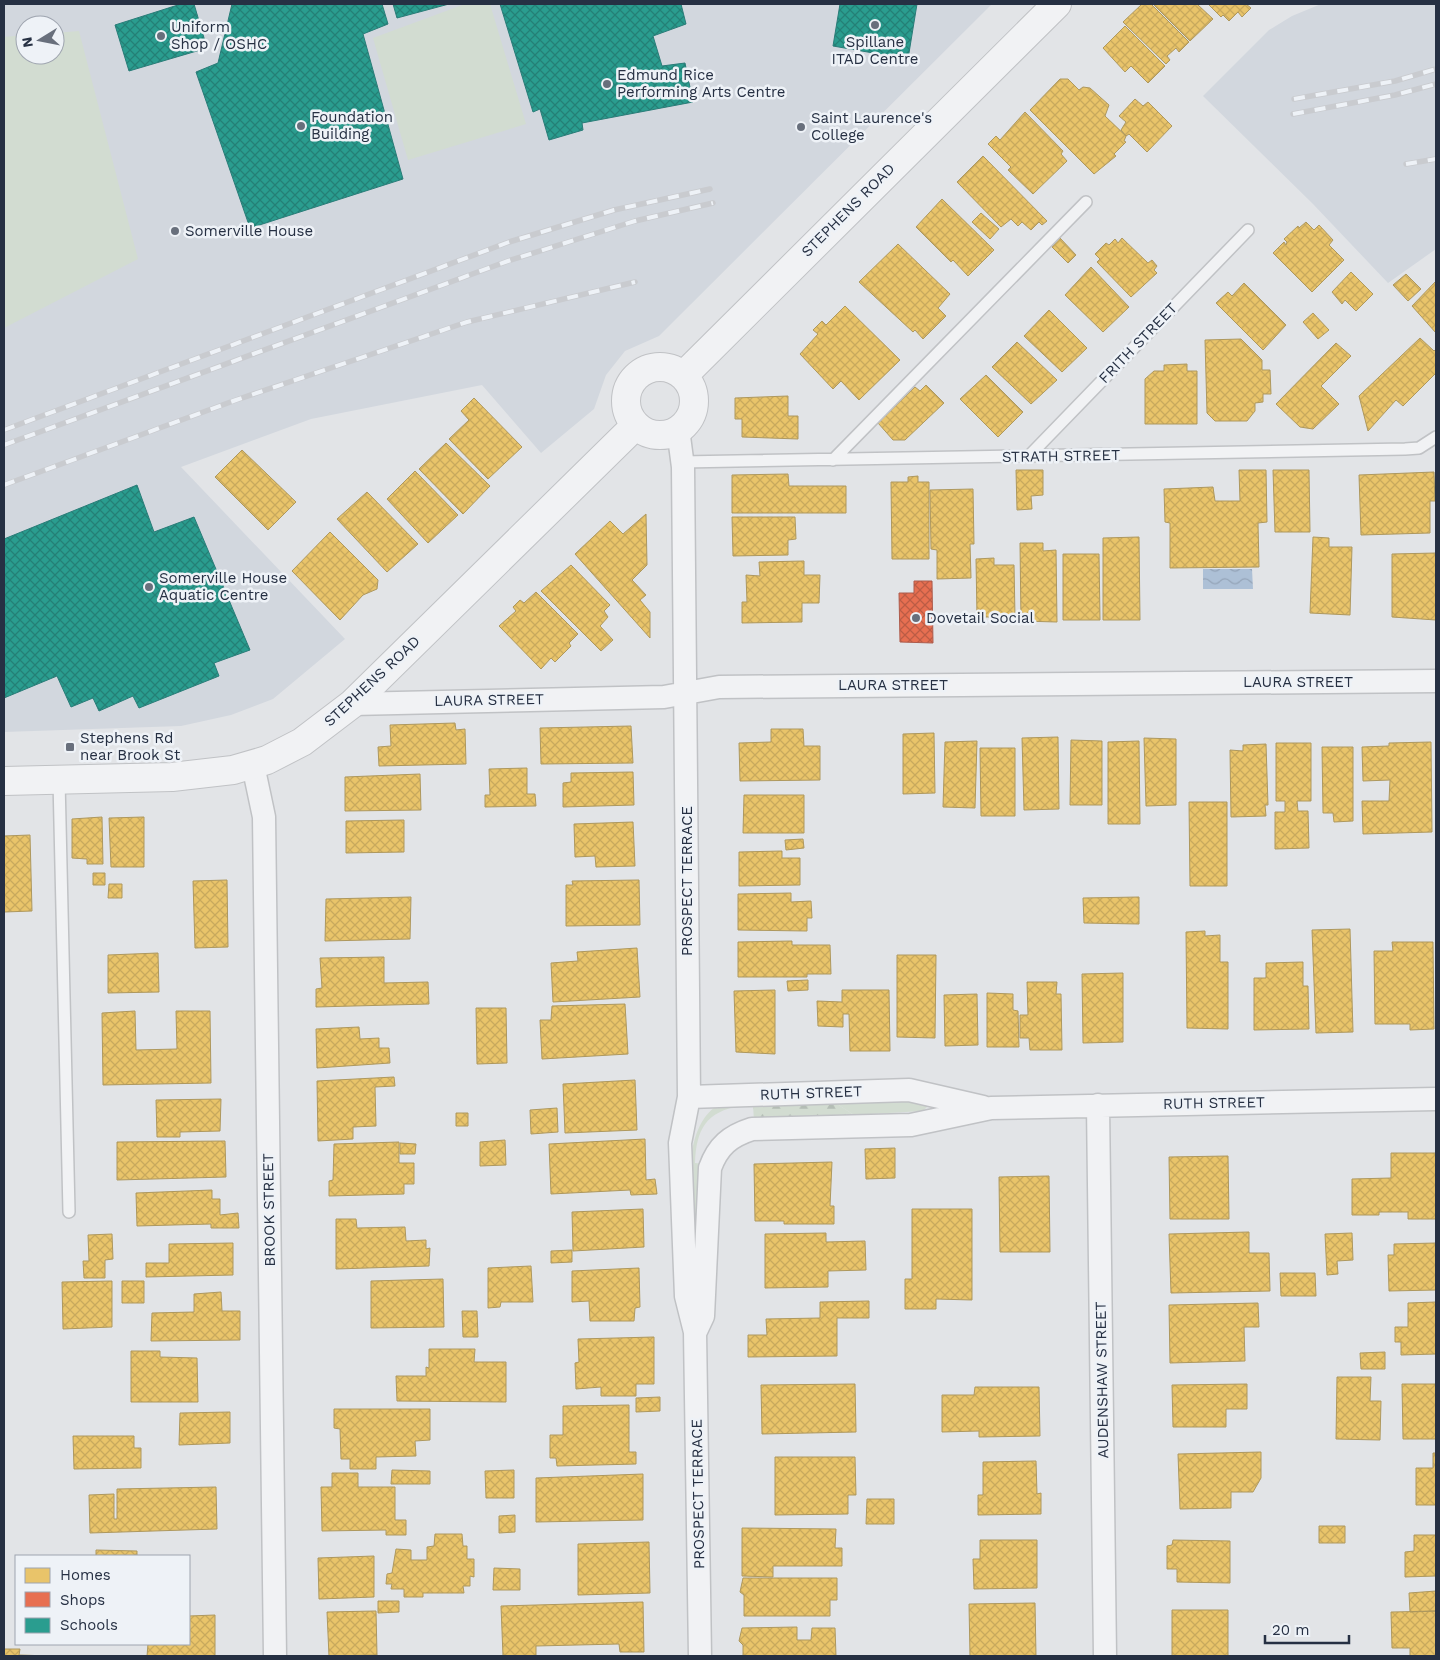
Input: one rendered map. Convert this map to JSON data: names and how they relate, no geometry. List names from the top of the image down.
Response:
{
  "streets": {
    "street": [
      "STEPHENS ROAD",
      "LAURA STREET",
      "PROSPECT TERRACE",
      "RUTH STREET",
      "BROOK STREET",
      "AUDENSHAW STREET"
    ],
    "lane": ["FRITH STREET", "STRATH STREET"]
  },
  "crossings": [
    ["STEPHENS ROAD", "LAURA STREET"],
    ["STEPHENS ROAD", "PROSPECT TERRACE"],
    ["STEPHENS ROAD", "BROOK STREET"],
    ["FRITH STREET", "STRATH STREET"],
    ["STRATH STREET", "PROSPECT TERRACE"],
    ["LAURA STREET", "PROSPECT TERRACE"],
    ["PROSPECT TERRACE", "RUTH STREET"],
    ["RUTH STREET", "AUDENSHAW STREET"]
  ],
  "places": {
    "other": [
      "Spillane ITAD Centre",
      "Uniform Shop / OSHC",
      "Edmund Rice Performing Arts Centre",
      "Foundation Building",
      "Saint Laurence's College",
      "Somerville House",
      "Somerville House Aquatic Centre",
      "Dovetail Social"
    ],
    "transit": ["Stephens Rd near Brook St"]
  },
  "legend": ["Homes", "Shops", "Schools"],
  "scale_bar": "20 m",
  "north": "left"
}
